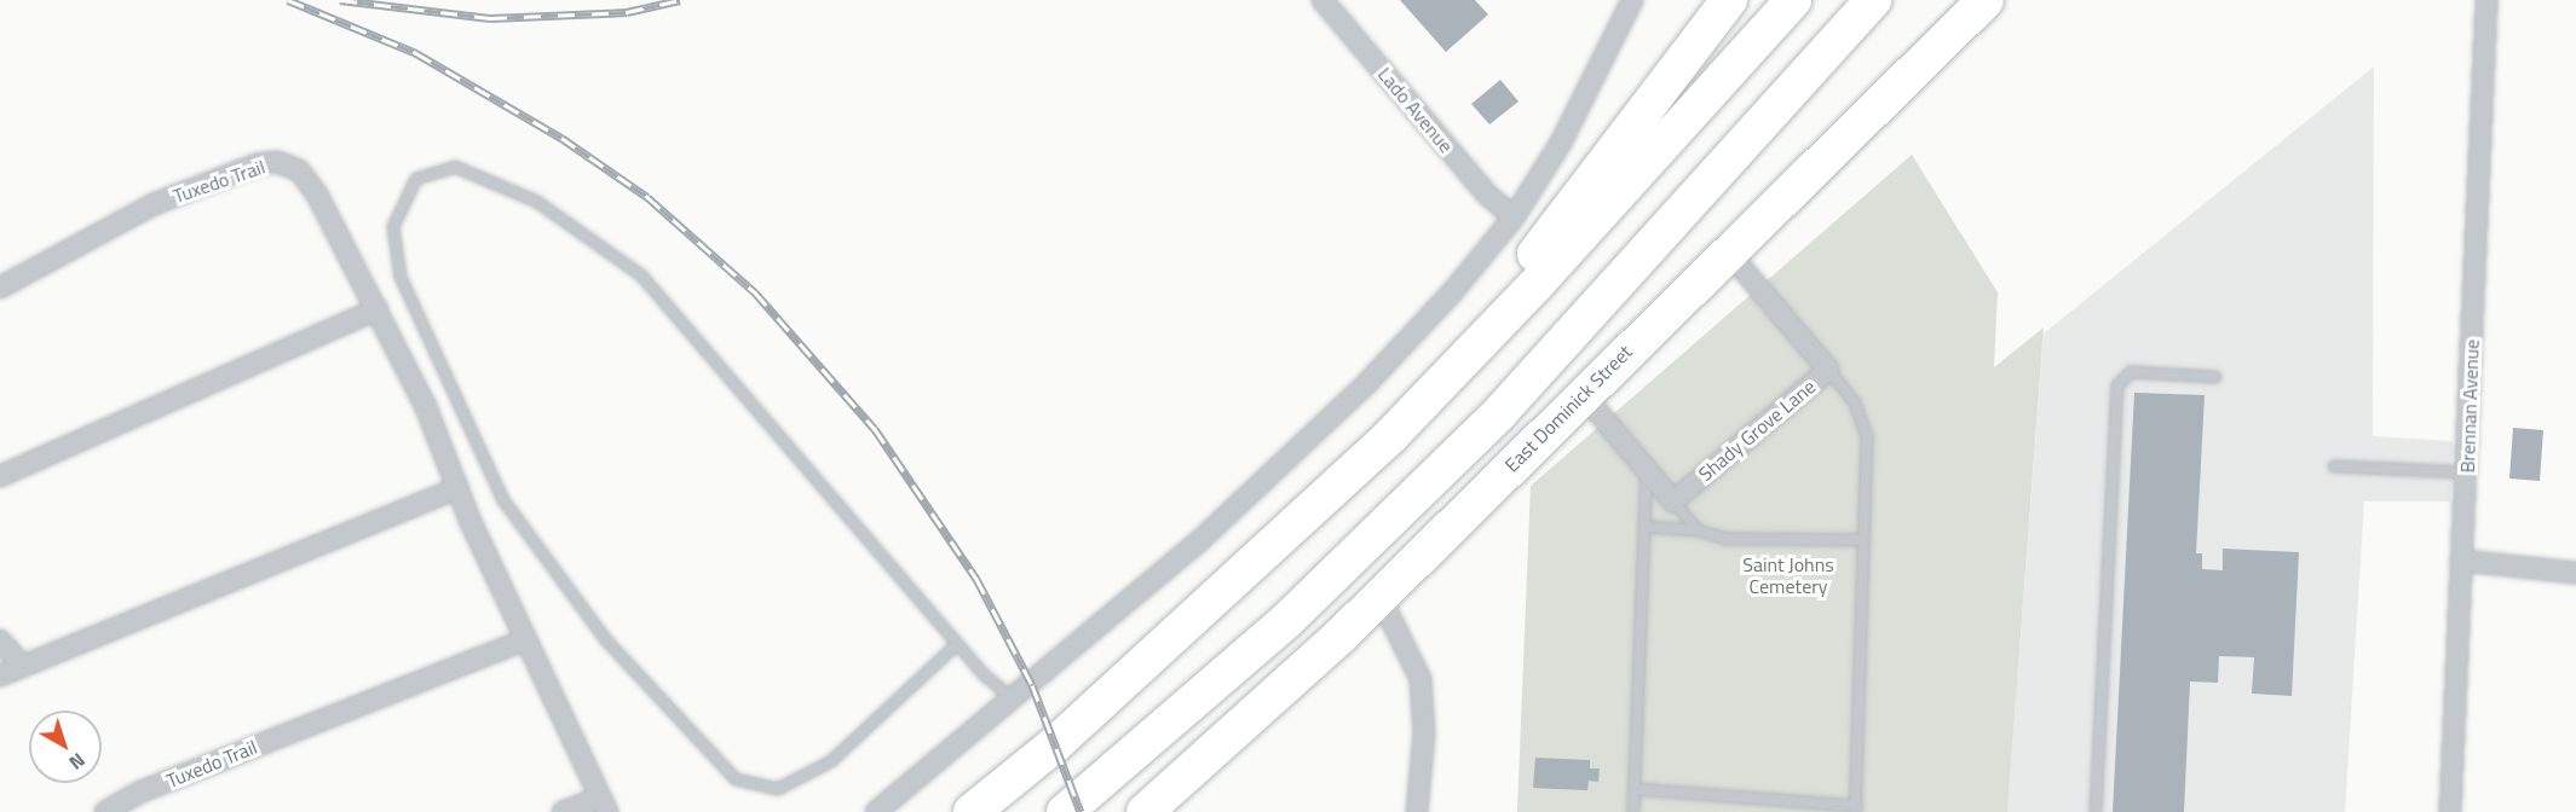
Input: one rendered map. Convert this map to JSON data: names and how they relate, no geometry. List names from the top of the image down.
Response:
{
  "streets": {
    "highway": ["East Dominick Street"],
    "street": [
      "Lado Avenue",
      "Tuxedo Trail",
      "Brennan Avenue",
      "Shady Grove Lane"
    ]
  },
  "crossings": [
    ["East Dominick Street", "Shady Grove Lane"]
  ],
  "parks": ["Saint Johns Cemetery"],
  "north": "bottom right"
}
